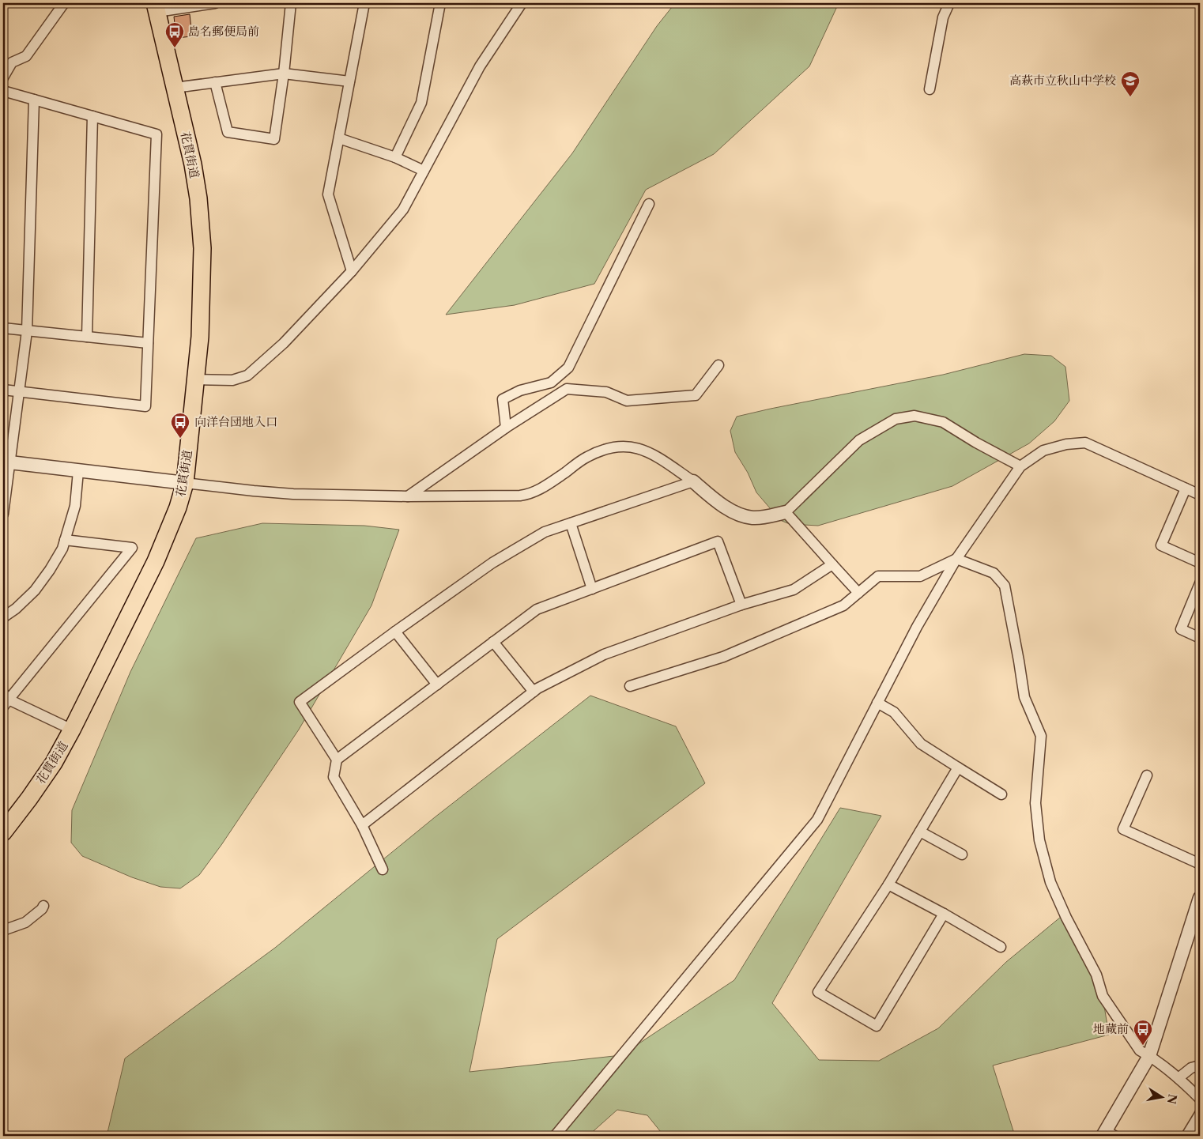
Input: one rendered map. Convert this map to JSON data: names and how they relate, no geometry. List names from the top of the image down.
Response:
{
  "streets": {
    "highway": ["花貫街道"]
  },
  "places": {
    "bus stop": ["島名郵便局前", "向洋台団地入口", "地蔵前"],
    "school or university": ["高萩市立秋山中学校"]
  },
  "north": "right"
}
